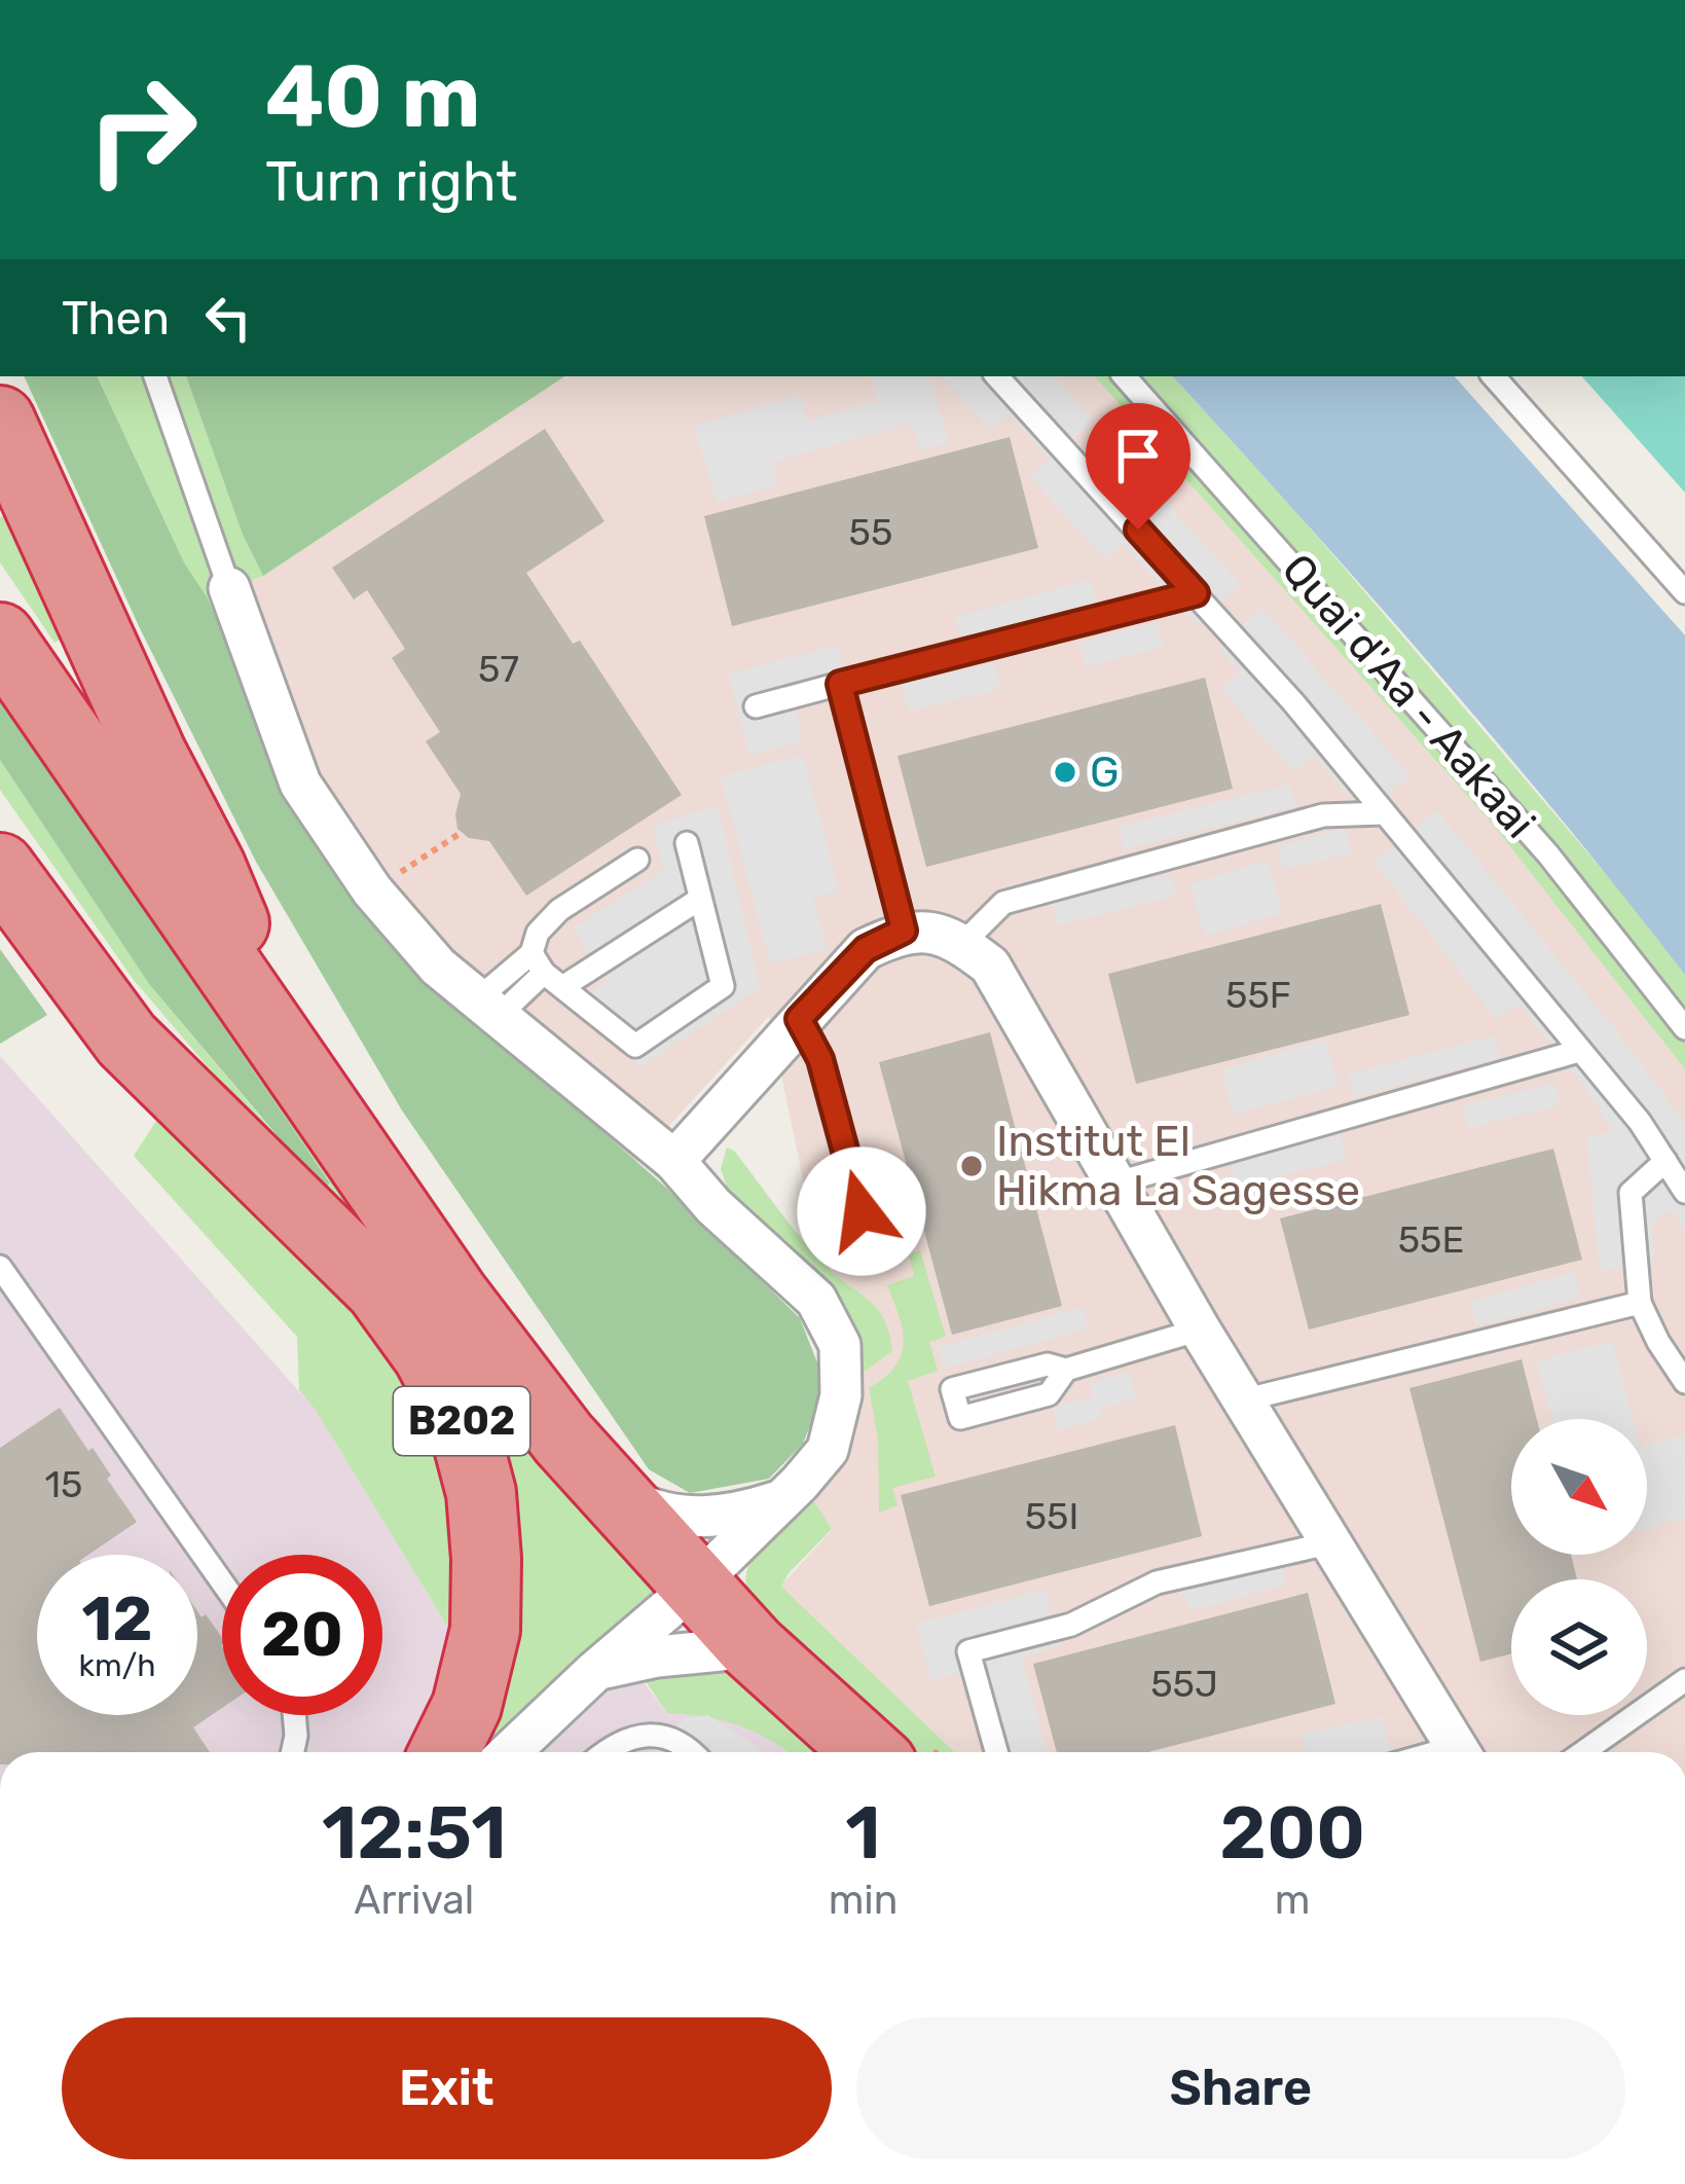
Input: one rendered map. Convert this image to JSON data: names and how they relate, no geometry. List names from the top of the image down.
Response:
{
  "streets": {
    "highway": ["B202"],
    "lane": ["Quai d'Aa - Aakaai"]
  },
  "places": ["G", "Institut El Hikma La Sagesse"],
  "house_numbers": [
    "55",
    "57",
    "55F",
    "55E",
    "15",
    "55I",
    "55J"
  ],
  "north": "bottom right",
  "page": {
    "turn": ["40 m", "Turn right"],
    "then": "Then",
    "speed": "12 km/h",
    "limit": "20",
    "eta": [
      "12:51",
      "Arrival",
      "1",
      "min",
      "200",
      "m"
    ],
    "buttons": ["Exit", "Share"]
  }
}
